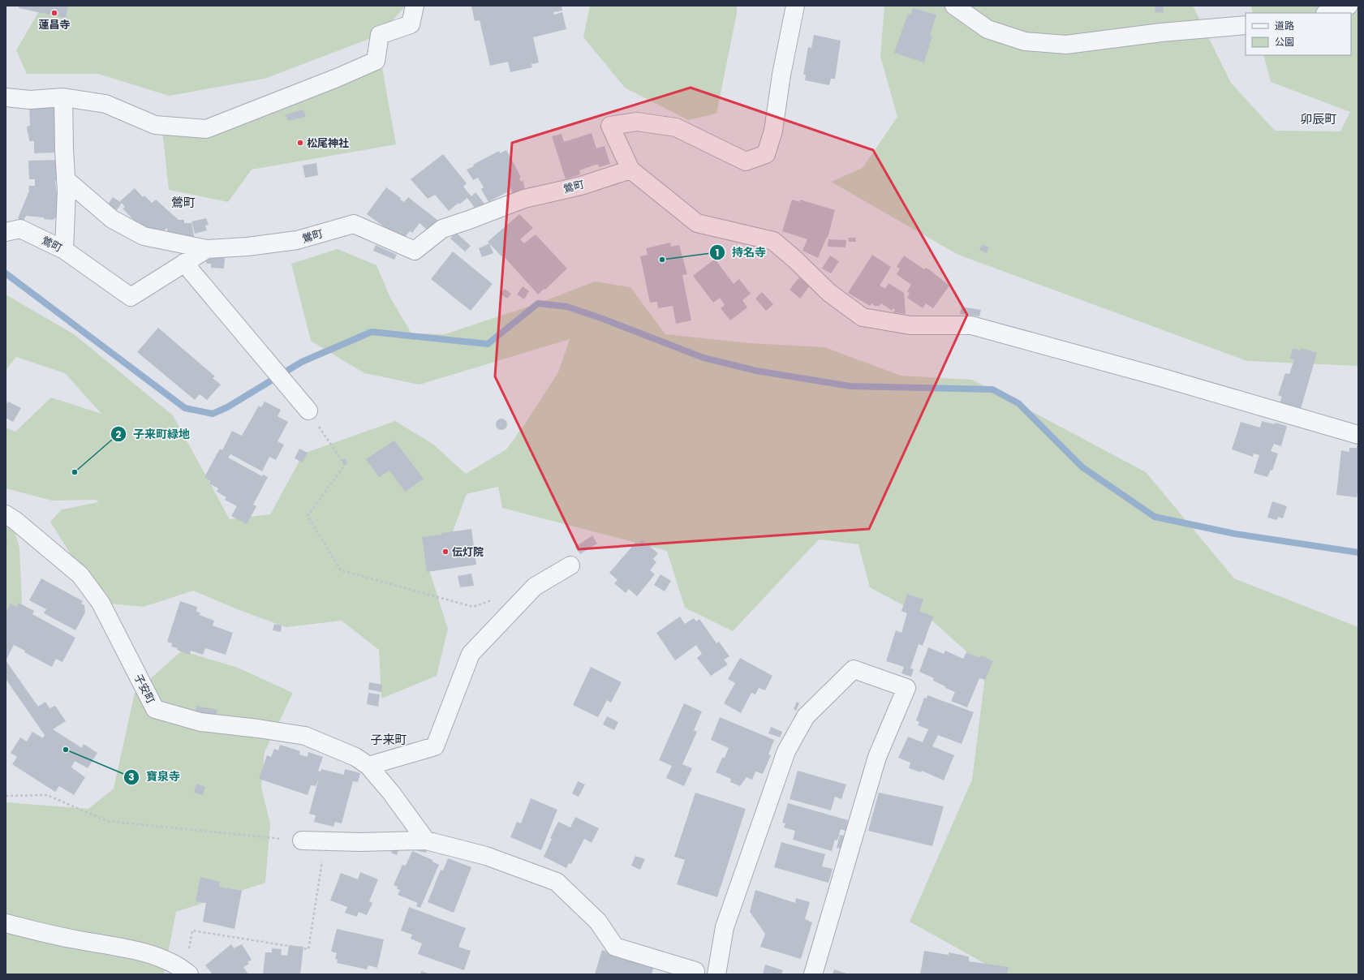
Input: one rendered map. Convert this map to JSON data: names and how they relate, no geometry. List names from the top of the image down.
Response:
{
  "streets": {
    "street": ["鶯町", "子安町"]
  },
  "districts": ["卯辰町", "鶯町", "子来町"],
  "places": [
    "蓮昌寺",
    "松尾神社",
    "持名寺",
    "子来町緑地",
    "伝灯院",
    "寶泉寺"
  ],
  "legend": ["道路", "公園"]
}
